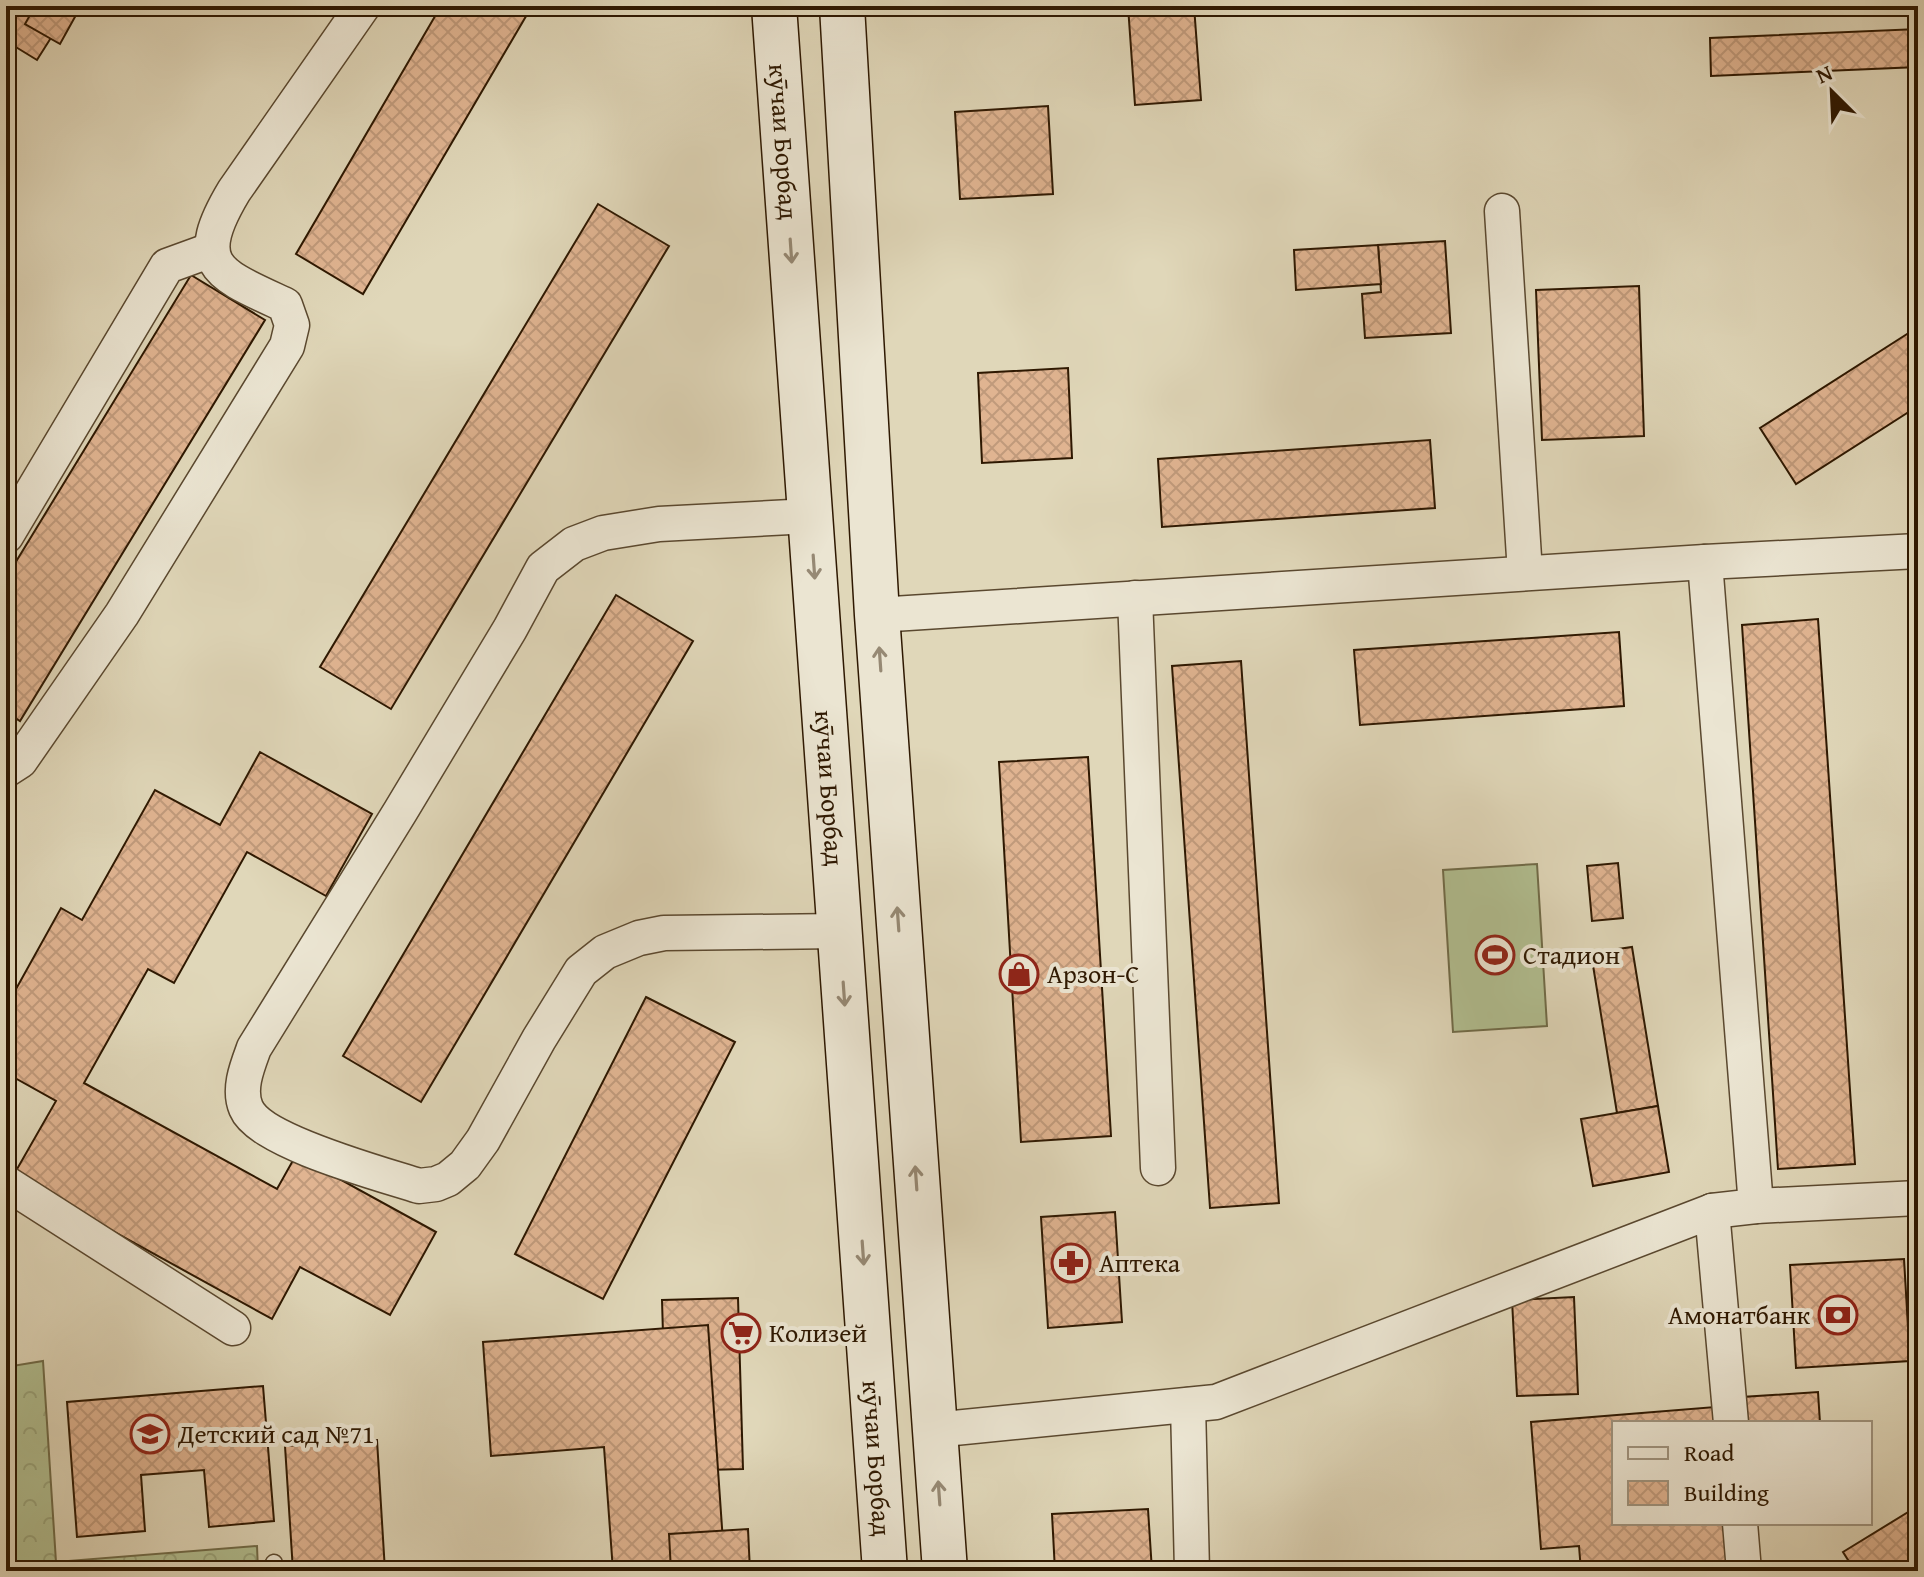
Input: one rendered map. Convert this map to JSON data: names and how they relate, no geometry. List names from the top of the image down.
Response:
{
  "streets": {
    "main road": ["кӯчаи Борбад"]
  },
  "places": {
    "sports": ["Стадион"],
    "shop": ["Арзон-С"],
    "pharmacy": ["Аптека"],
    "bank": ["Амонатбанк"],
    "supermarket": ["Колизей"],
    "school or university": ["Детский сад №71"]
  },
  "legend": ["Road", "Building"],
  "north": "top left"
}
